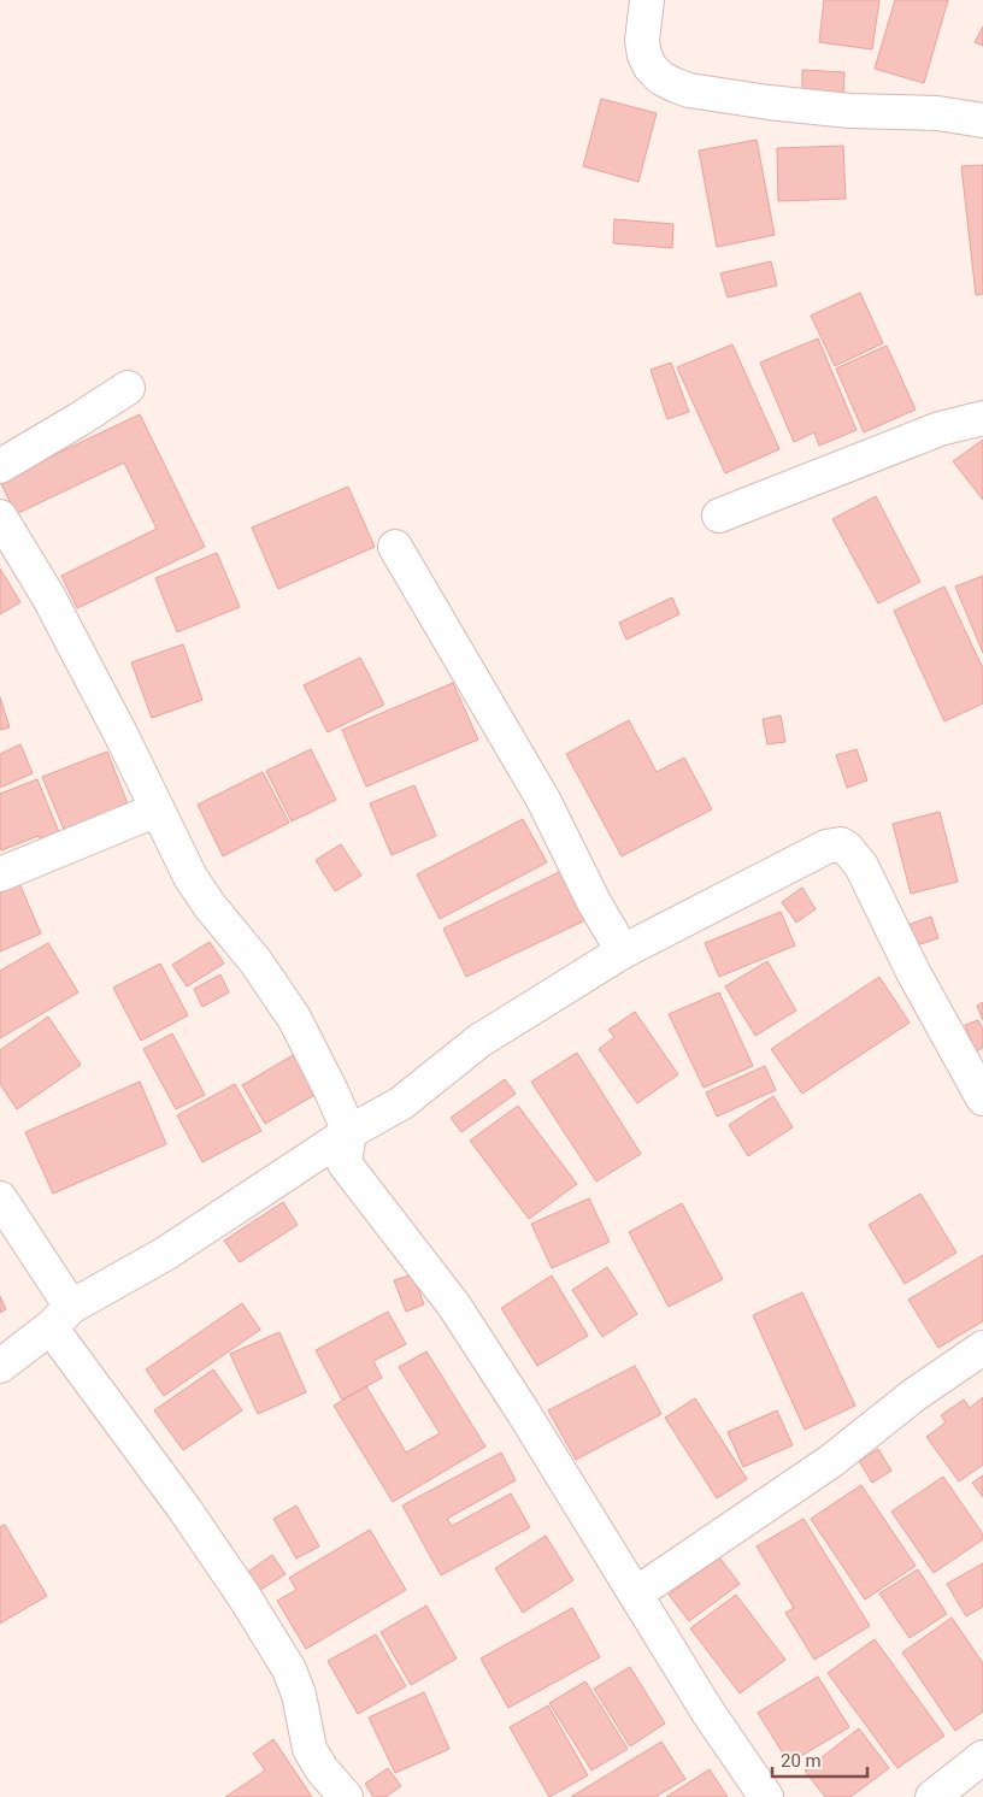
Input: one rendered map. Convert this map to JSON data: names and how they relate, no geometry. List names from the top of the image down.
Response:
{
  "scale_bar": "20 m"
}
